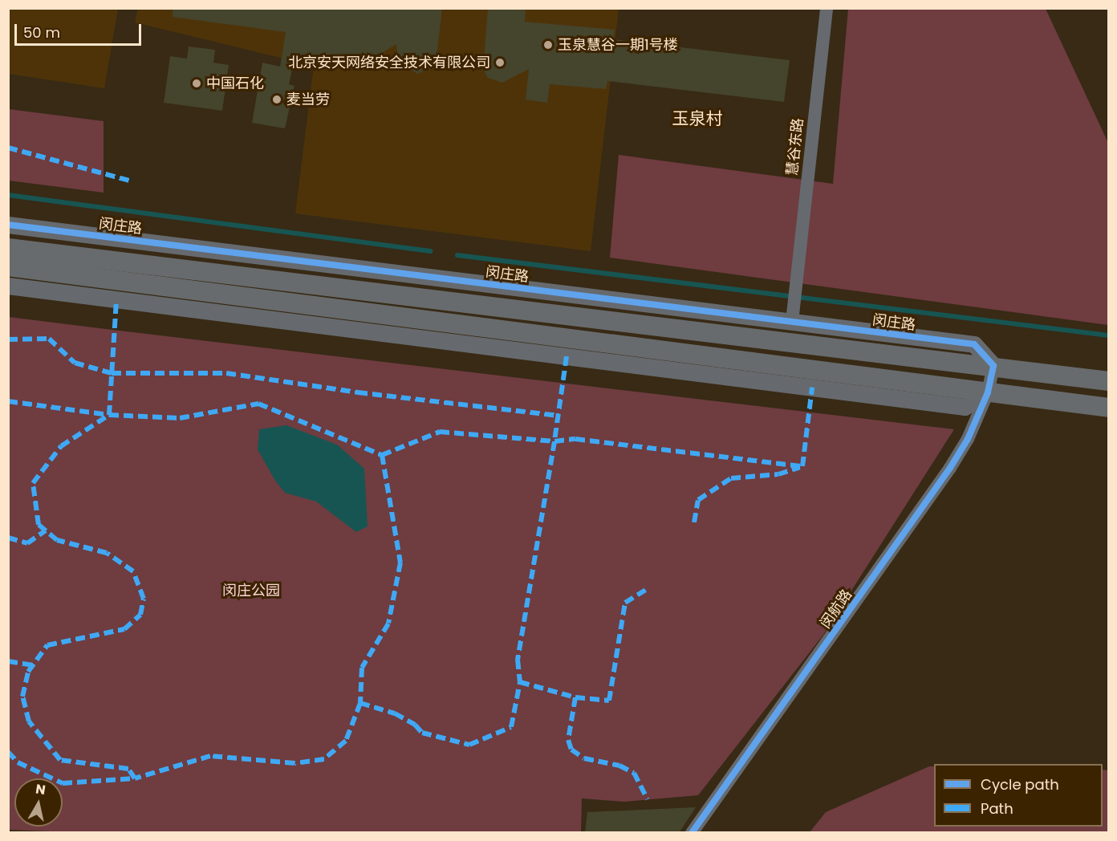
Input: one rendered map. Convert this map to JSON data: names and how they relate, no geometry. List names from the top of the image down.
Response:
{
  "streets": {
    "street": ["慧谷东路", "闵庄路", "闵航路"]
  },
  "crossings": [
    ["慧谷东路", "闵庄路"],
    ["闵庄路", "闵航路"]
  ],
  "districts": ["玉泉村"],
  "parks": ["闵庄公园"],
  "places": [
    "玉泉慧谷一期1号楼",
    "北京安天网络安全技术有限公司",
    "中国石化",
    "麦当劳"
  ],
  "legend": ["Cycle path", "Path"],
  "scale_bar": "50 m",
  "north": "top"
}
